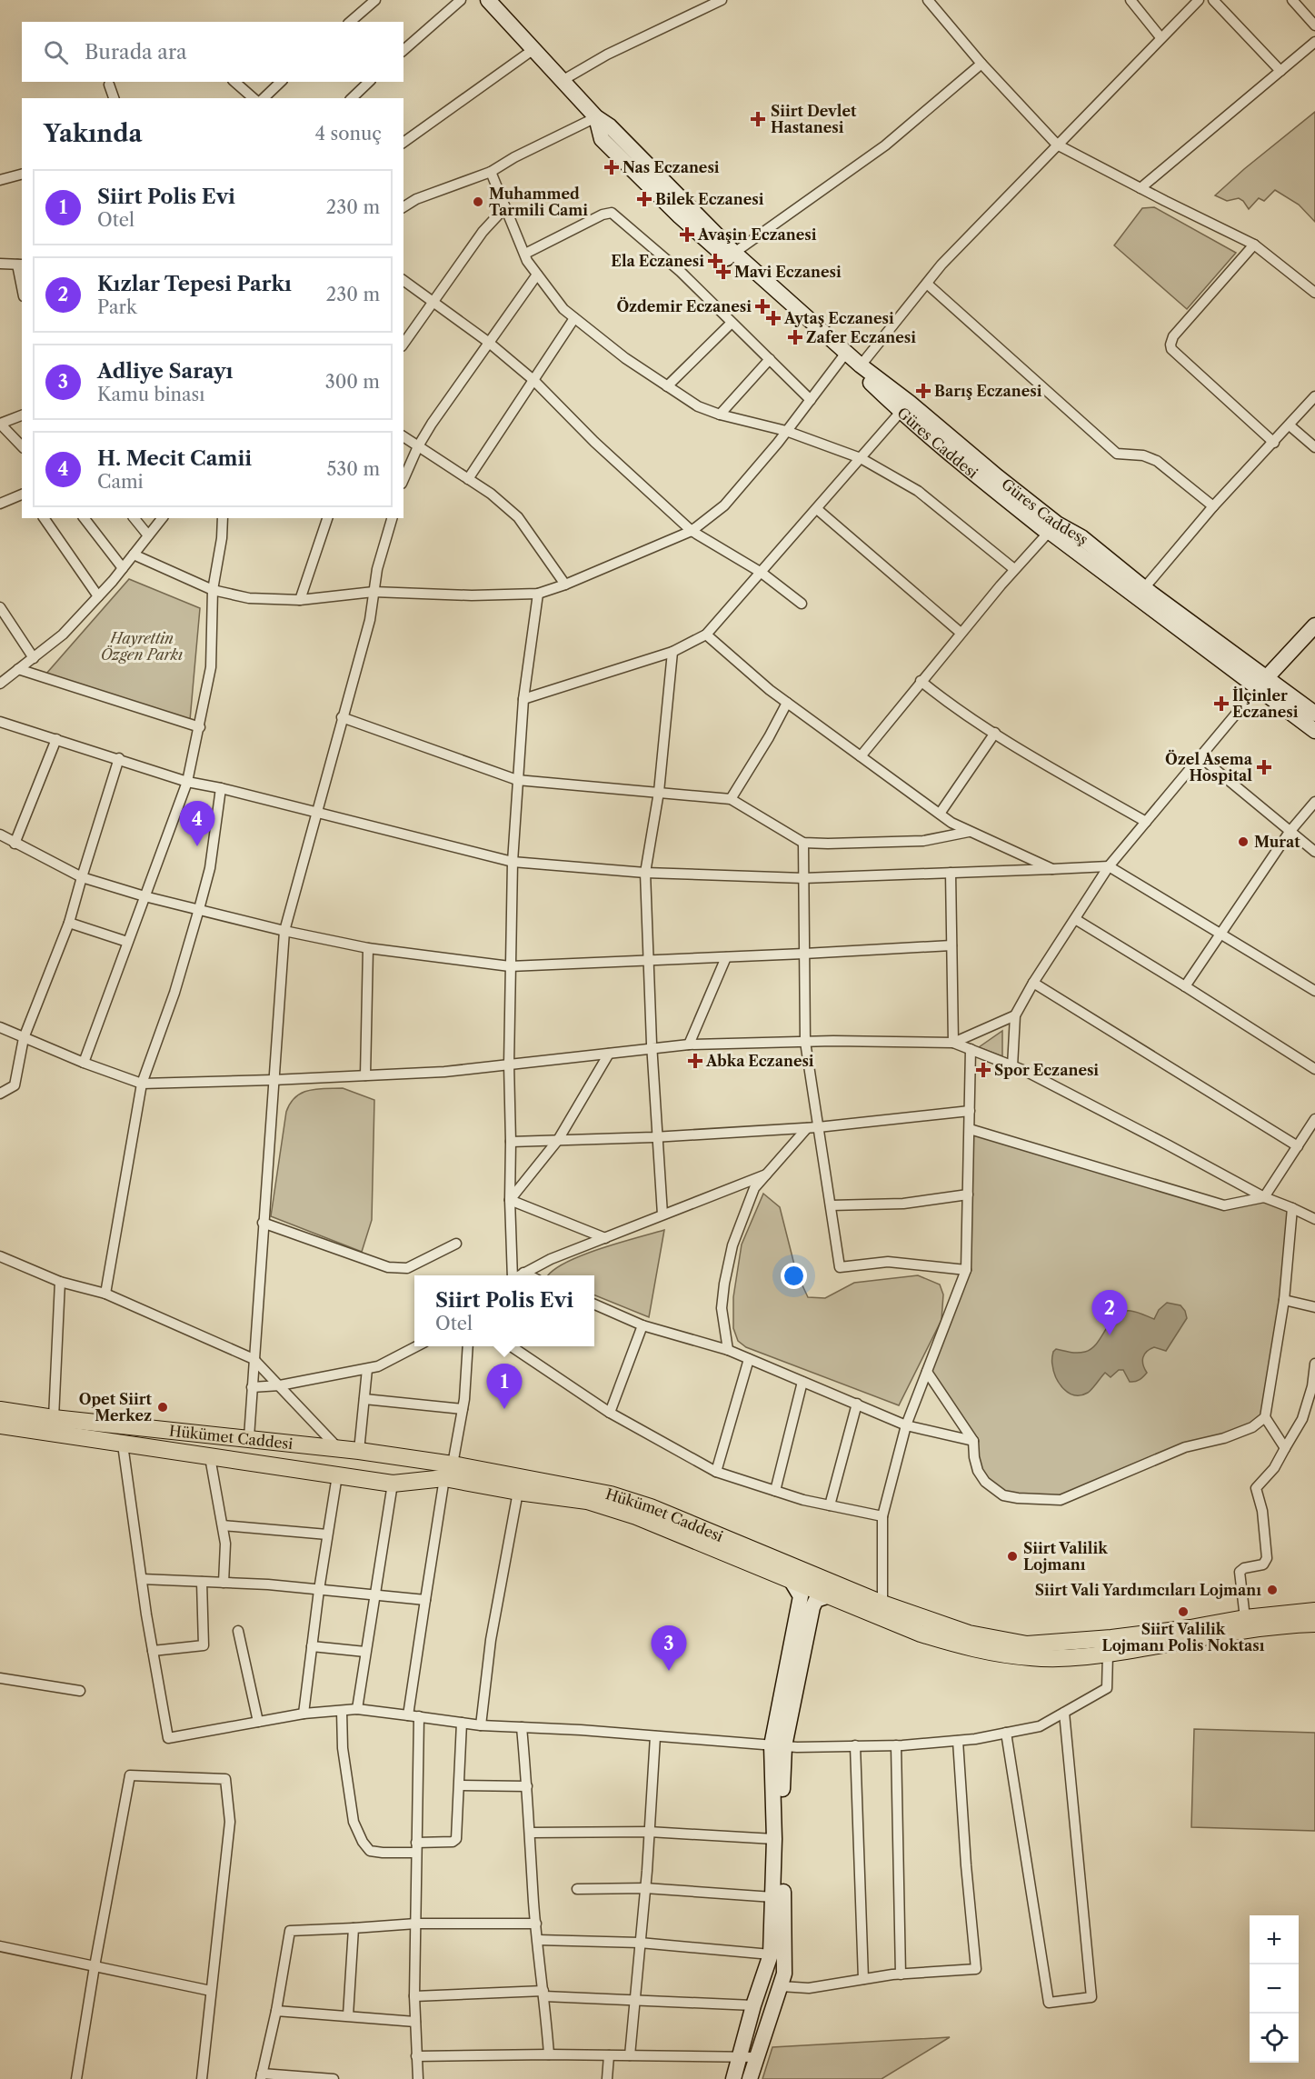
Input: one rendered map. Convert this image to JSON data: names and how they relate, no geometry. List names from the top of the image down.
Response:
{
  "streets": {
    "main road": ["Hükümet Caddesi"],
    "street": ["Güres Caddesi", "Güres Caddesş"]
  },
  "crossings": [
    ["Güres Caddesi", "Güres Caddesş"]
  ],
  "parks": ["Hayrettin Özgen Parkı"],
  "places": {
    "health": [
      "Siirt Devlet Hastanesi",
      "Nas Eczanesi",
      "Bilek Eczanesi",
      "Avaşin Eczanesi",
      "Ela Eczanesi",
      "Mavi Eczanesi",
      "Özdemir Eczanesi",
      "Aytaş Eczanesi",
      "Zafer Eczanesi",
      "Barış Eczanesi",
      "İlçinler Eczanesi",
      "Özel Asema Hospital",
      "Abka Eczanesi",
      "Spor Eczanesi"
    ],
    "other": [
      "Muhammed Tarmili Cami",
      "Murat",
      "Opet Siirt Merkez",
      "Siirt Valilik Lojmanı",
      "Siirt Vali Yardımcıları Lojmanı",
      "Siirt Valilik Lojmanı Polis Noktası"
    ]
  },
  "page": {
    "search": "Burada ara",
    "heading": ["Yakında", "4 sonuç"],
    "list": [
      {
        "mark": "1",
        "name": "Siirt Polis Evi",
        "note": "Otel",
        "value": "230 m"
      },
      {
        "mark": "2",
        "name": "Kızlar Tepesi Parkı",
        "note": "Park",
        "value": "230 m"
      },
      {
        "mark": "3",
        "name": "Adliye Sarayı",
        "note": "Kamu binası",
        "value": "300 m"
      },
      {
        "mark": "4",
        "name": "H. Mecit Camii",
        "note": "Cami",
        "value": "530 m"
      }
    ],
    "pins": [
      "4",
      "2",
      "1",
      "3"
    ],
    "popup": ["Siirt Polis Evi", "Otel"],
    "map_buttons": ["+", "−"]
  }
}
